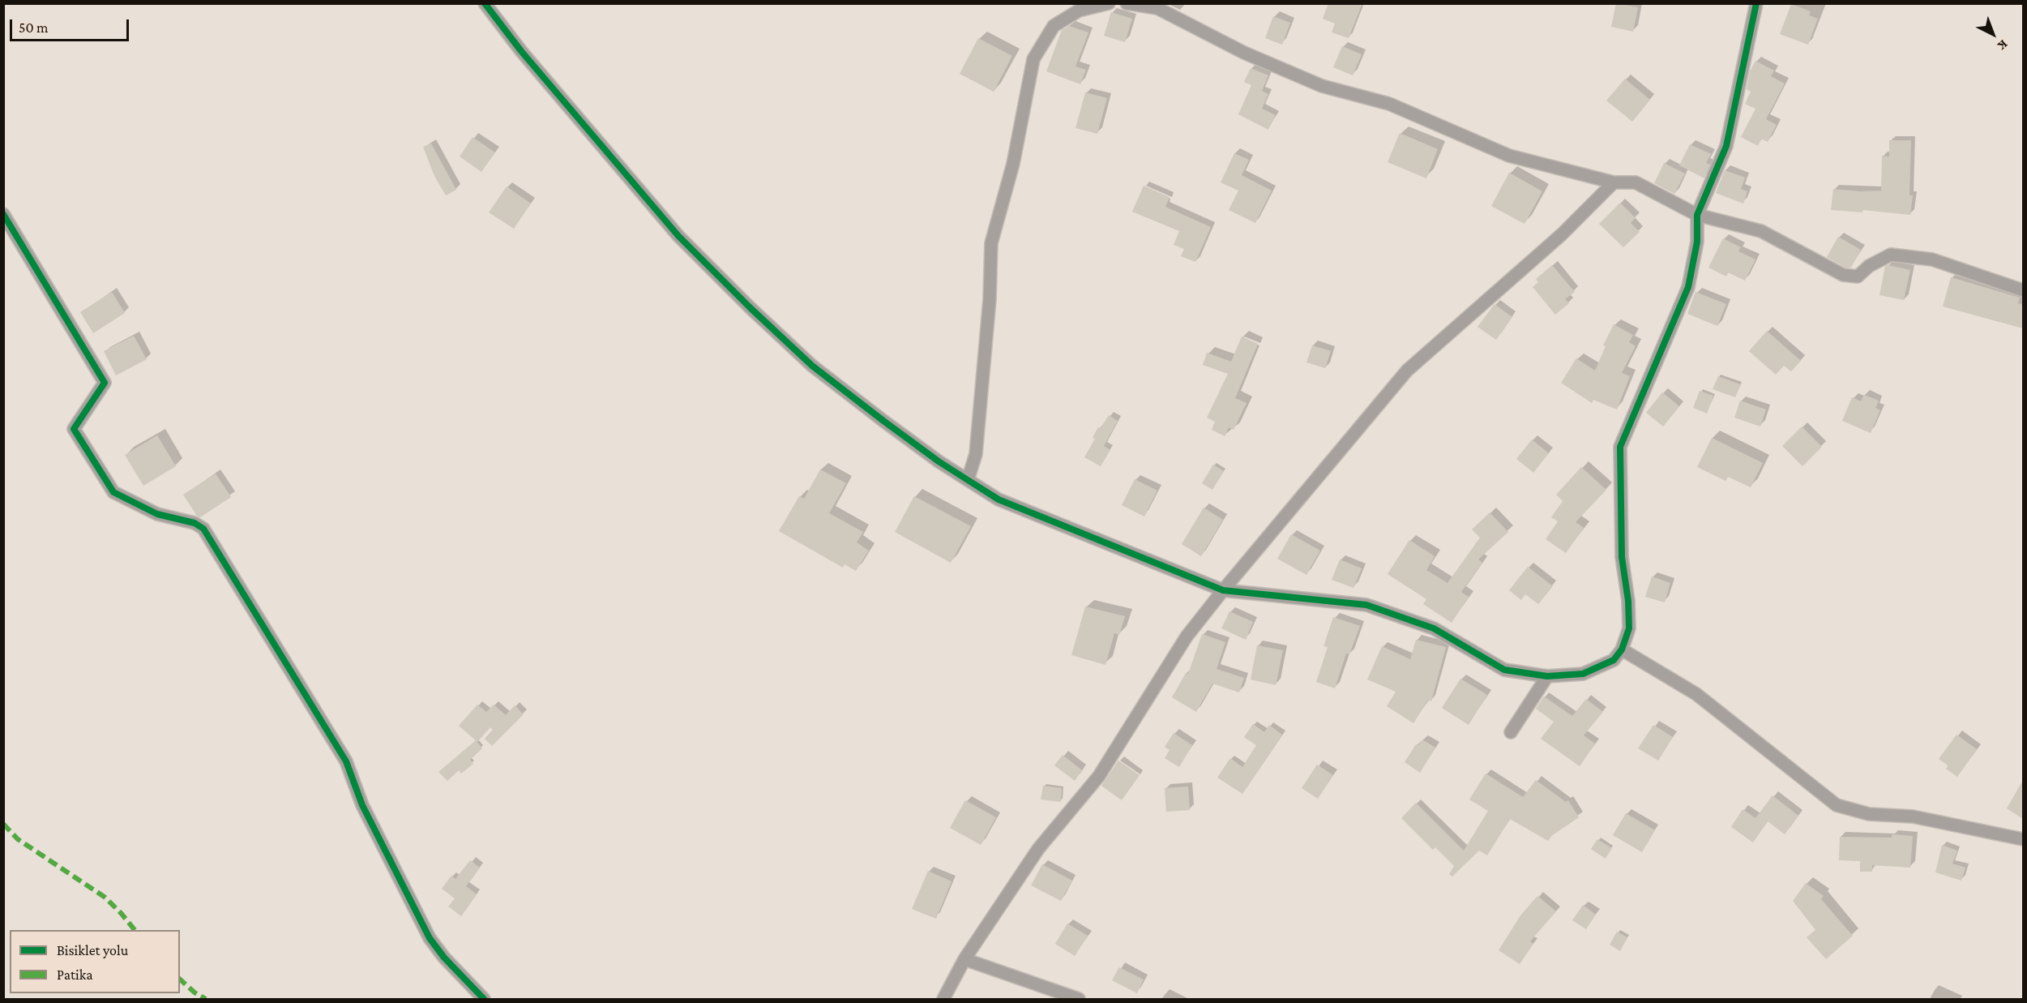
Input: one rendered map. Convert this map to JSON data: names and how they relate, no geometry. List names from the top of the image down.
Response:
{
  "legend": ["Bisiklet yolu", "Patika"],
  "scale_bar": "50 m",
  "north": "bottom right"
}
